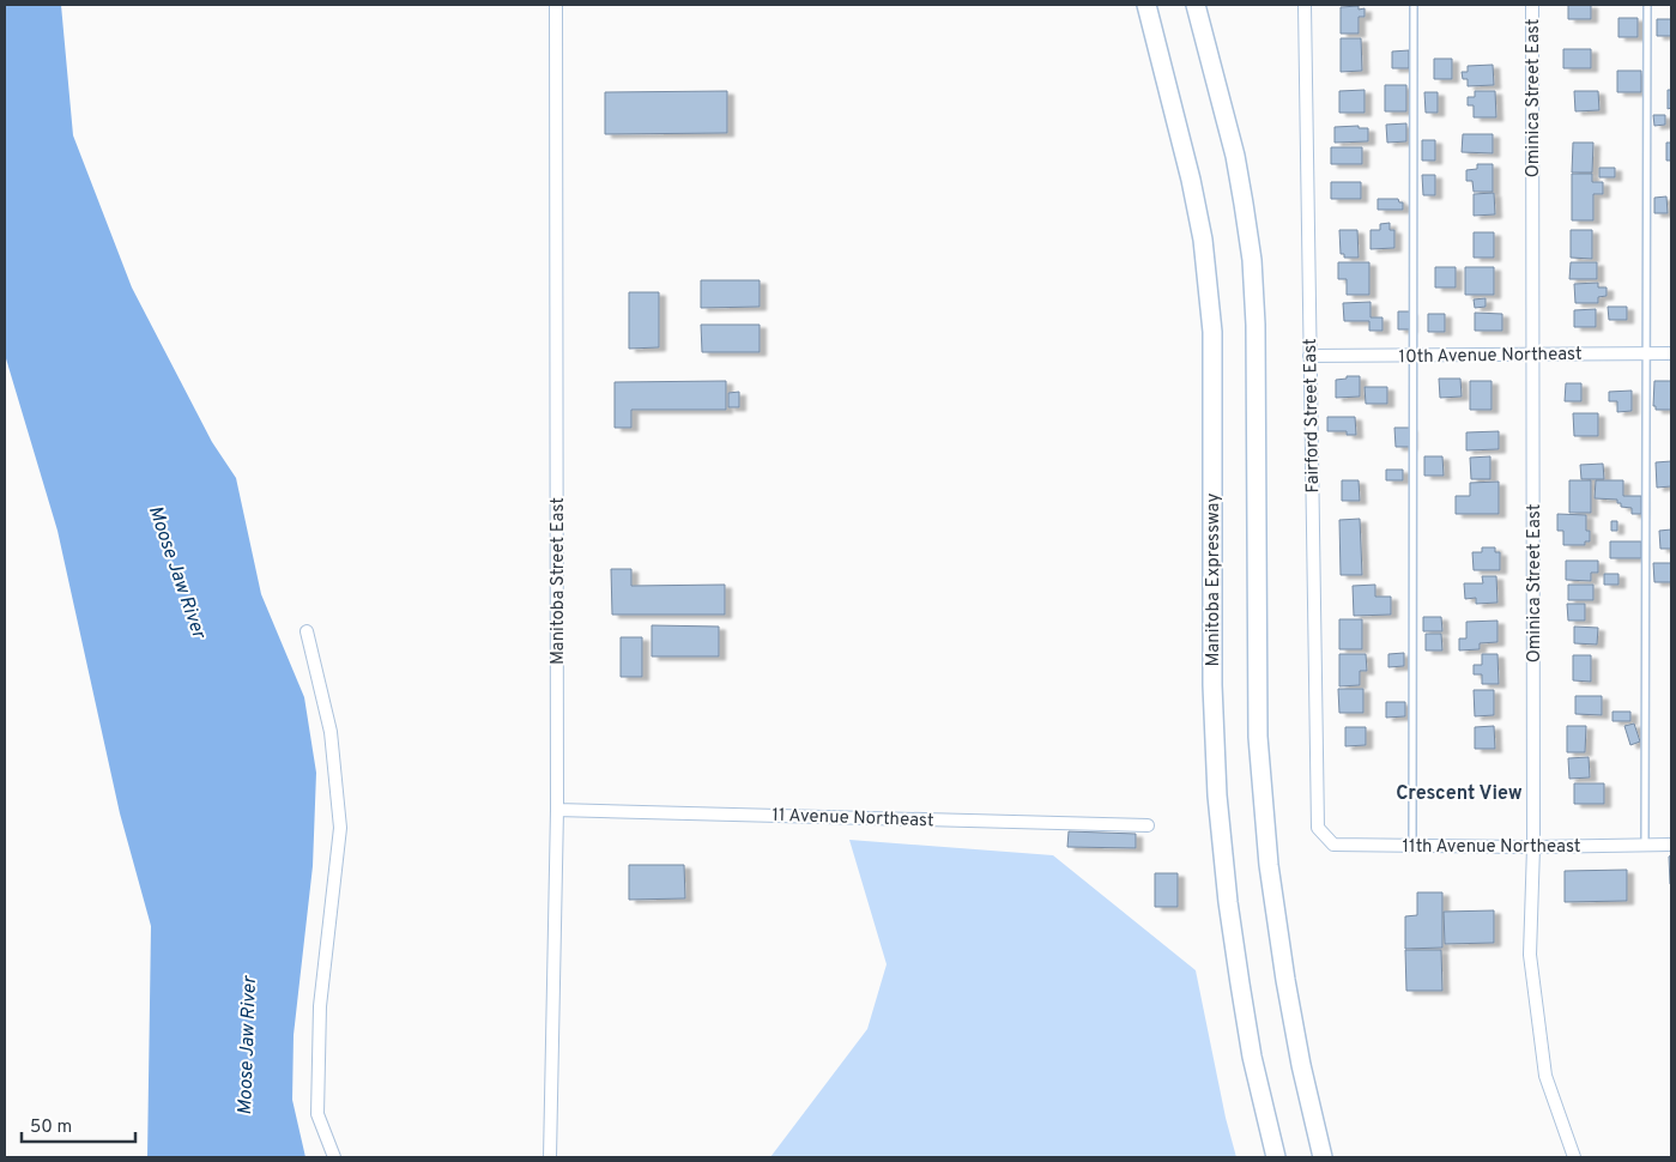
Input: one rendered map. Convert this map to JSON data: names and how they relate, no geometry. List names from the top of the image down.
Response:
{
  "streets": {
    "main road": ["Manitoba Expressway"],
    "street": [
      "Ominica Street East",
      "10th Avenue Northeast",
      "Fairford Street East",
      "Manitoba Street East",
      "11 Avenue Northeast",
      "11th Avenue Northeast"
    ]
  },
  "crossings": [
    ["Ominica Street East", "10th Avenue Northeast"],
    ["Ominica Street East", "11th Avenue Northeast"],
    ["10th Avenue Northeast", "Fairford Street East"],
    ["Fairford Street East", "11th Avenue Northeast"],
    ["Manitoba Street East", "11 Avenue Northeast"]
  ],
  "districts": ["Crescent View"],
  "water": ["Moose Jaw River"],
  "scale_bar": "50 m"
}
